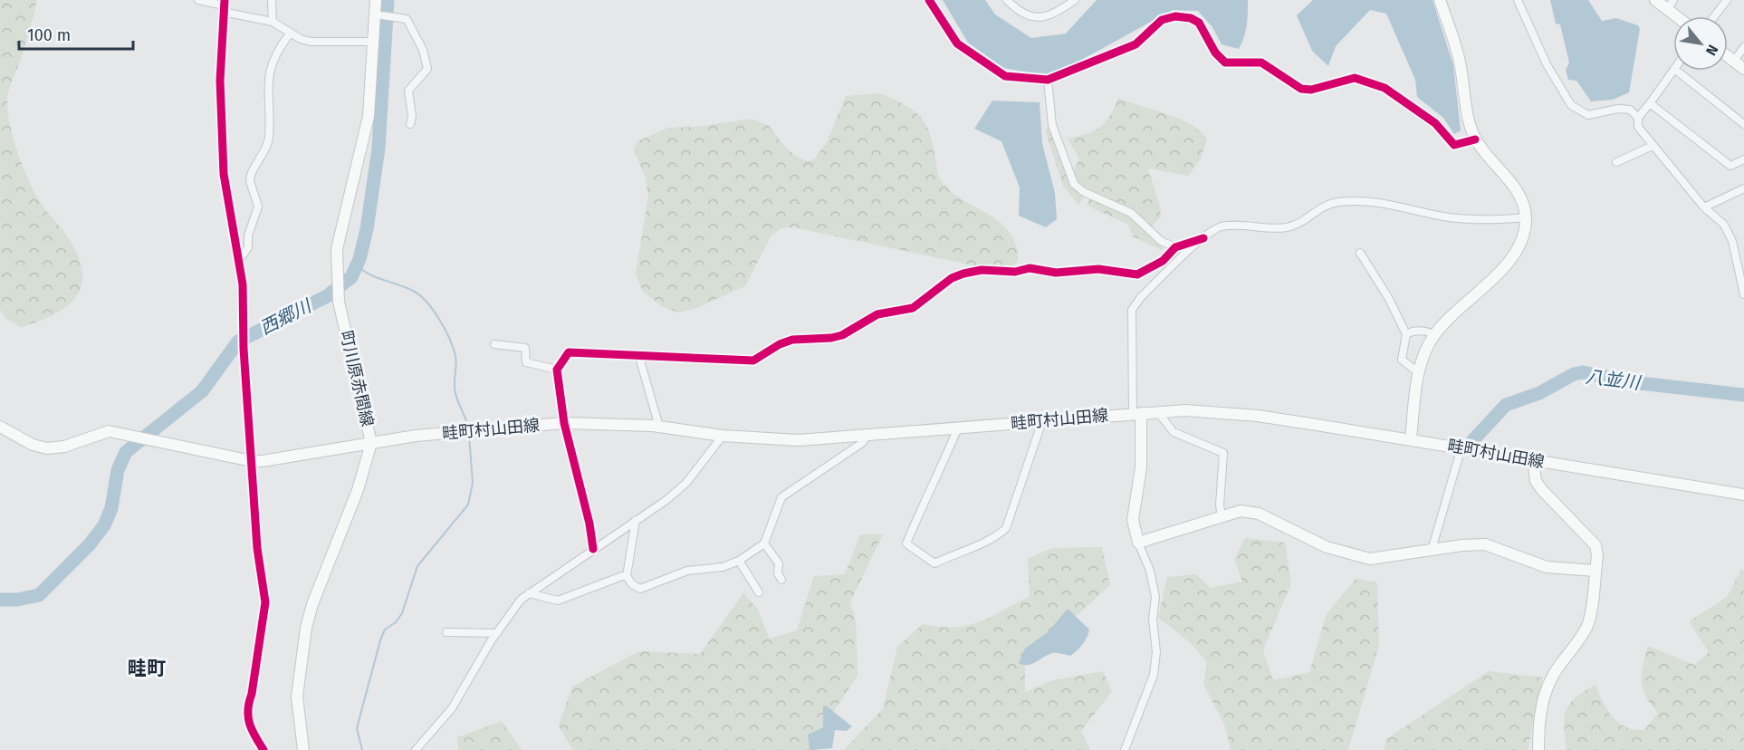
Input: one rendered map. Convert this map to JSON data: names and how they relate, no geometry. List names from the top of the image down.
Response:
{
  "streets": {
    "main road": ["町川原赤間線", "畦町村山田線"]
  },
  "crossings": [
    ["町川原赤間線", "畦町村山田線"]
  ],
  "districts": ["畦町"],
  "water": ["西郷川", "八並川"],
  "scale_bar": "100 m",
  "north": "bottom right"
}
